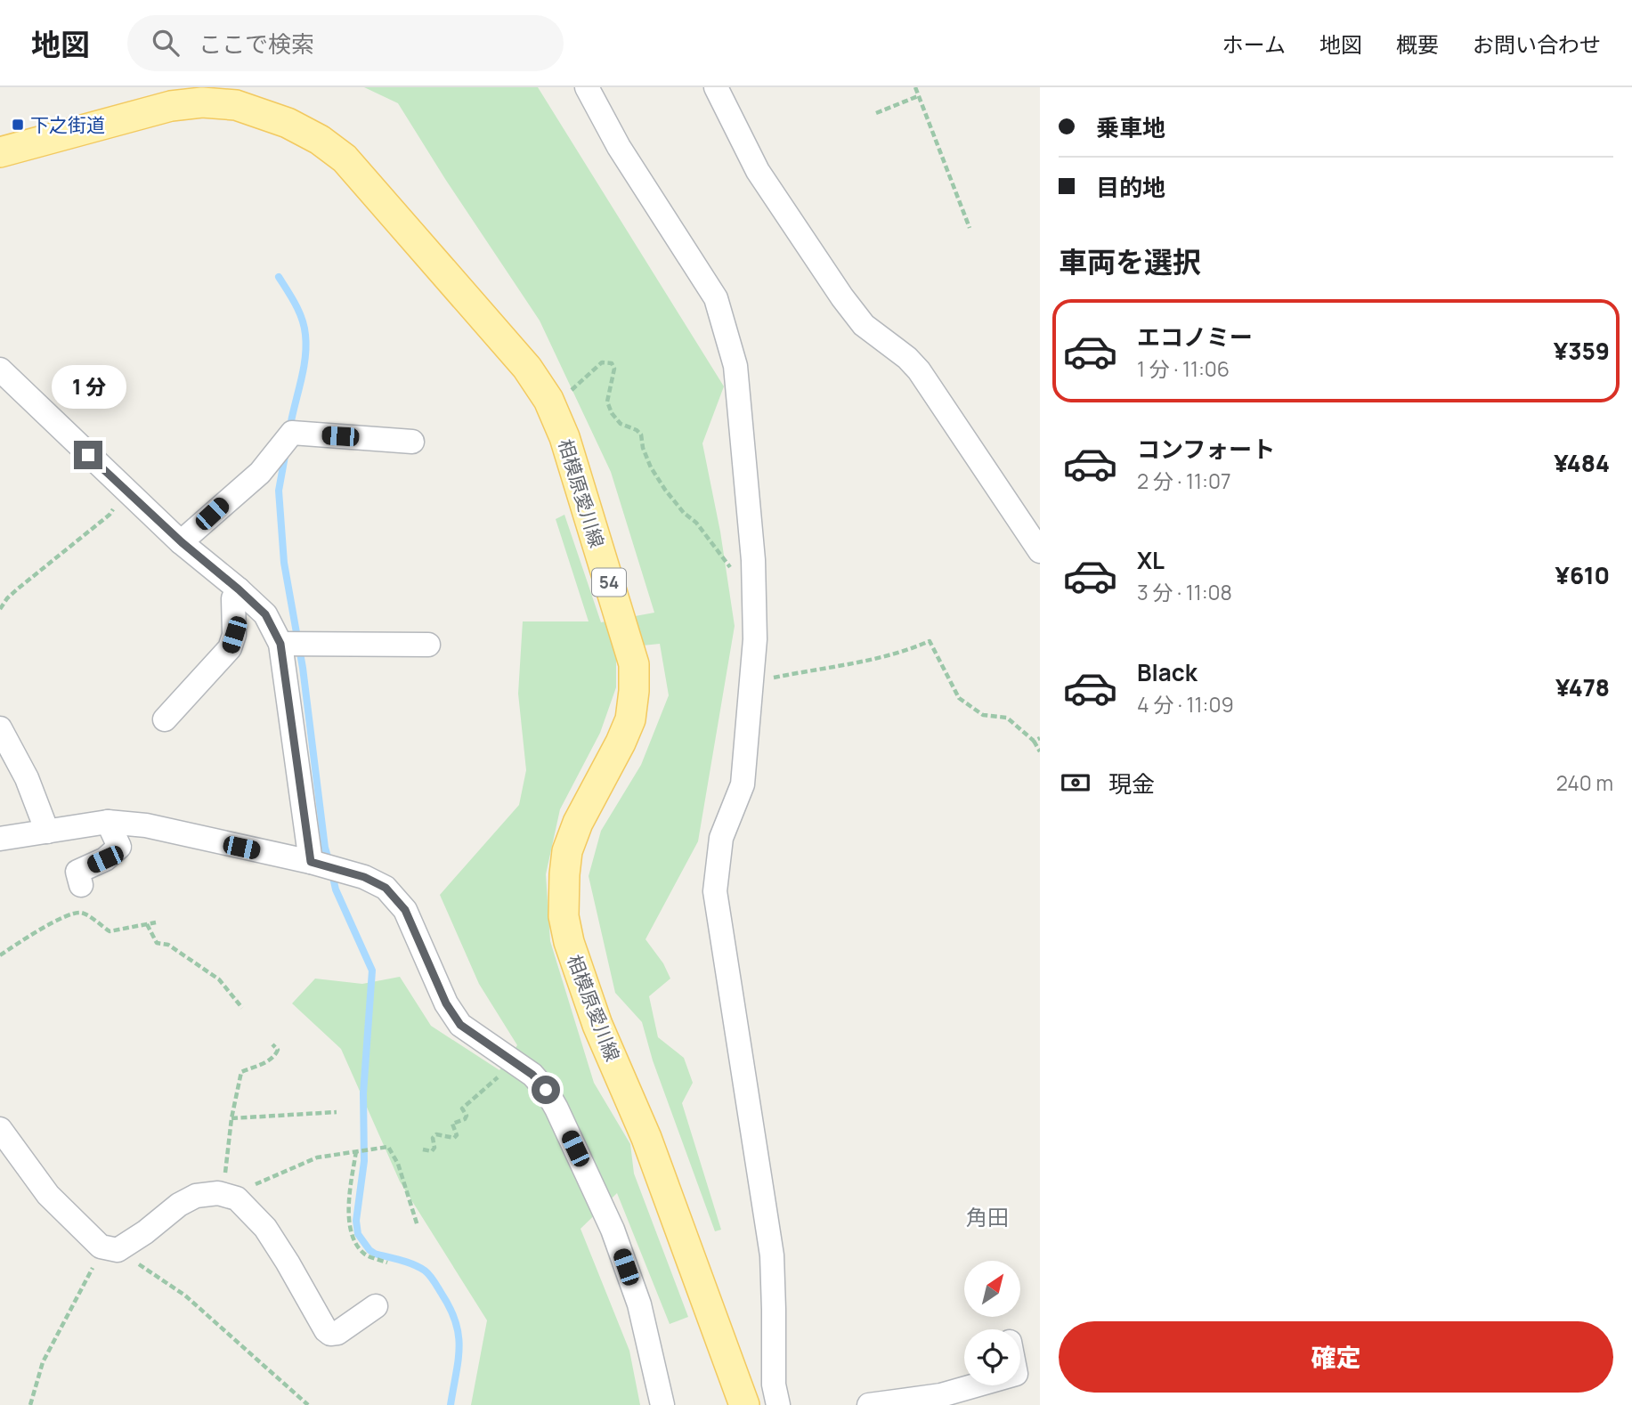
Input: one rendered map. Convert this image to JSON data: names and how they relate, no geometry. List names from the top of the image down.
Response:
{
  "streets": {
    "main road": ["相模原愛川線", "54"]
  },
  "districts": ["角田"],
  "places": {
    "transit": ["下之街道"]
  },
  "north": "top right",
  "page": {
    "header": "地図",
    "search": "ここで検索",
    "nav": [
      "ホーム",
      "地図",
      "概要",
      "お問い合わせ"
    ],
    "banner": ["乗車地", "目的地"],
    "heading": "車両を選択",
    "list": [
      {
        "name": "エコノミー",
        "note": "1 分 · 11:06",
        "value": "¥359"
      },
      {
        "name": "コンフォート",
        "note": "2 分 · 11:07",
        "value": "¥484"
      },
      {
        "name": "XL",
        "note": "3 分 · 11:08",
        "value": "¥610"
      },
      {
        "name": "Black",
        "note": "4 分 · 11:09",
        "value": "¥478"
      }
    ],
    "bubble": "1 分",
    "pay": ["現金", "240 m"],
    "buttons": "確定"
  }
}
